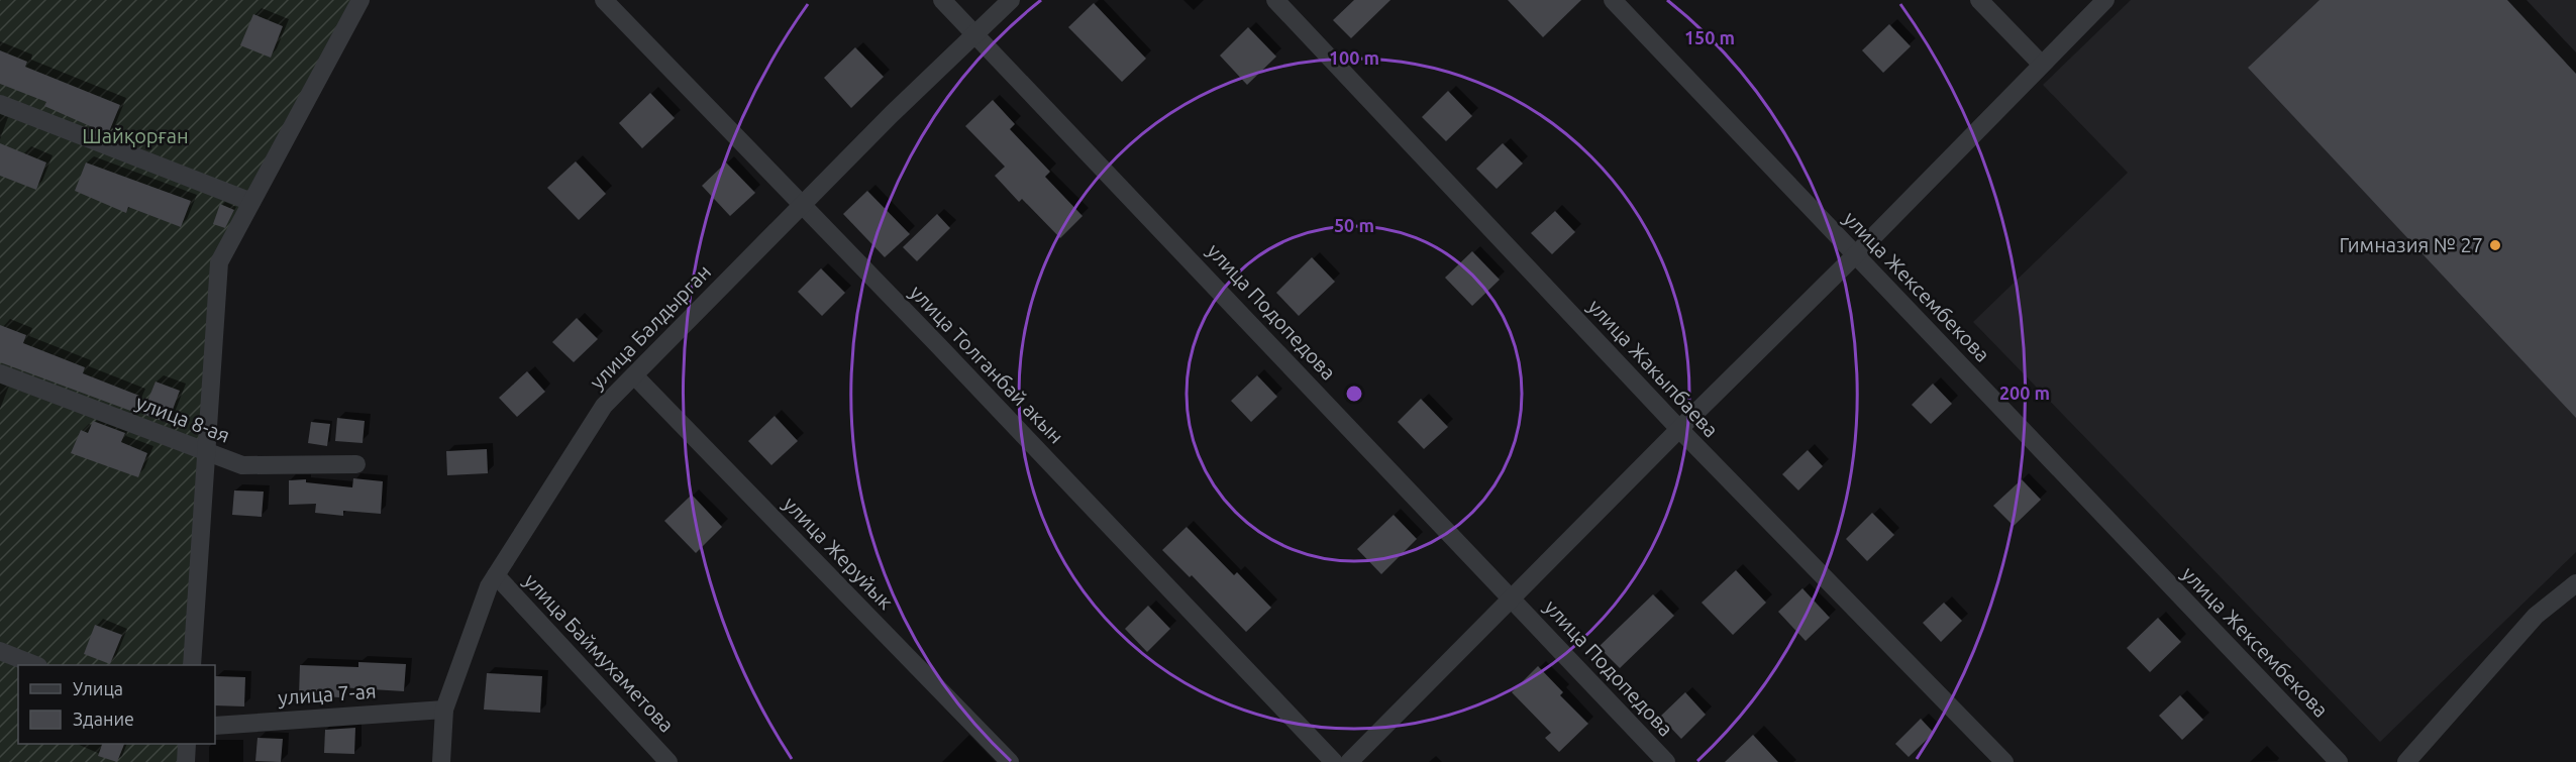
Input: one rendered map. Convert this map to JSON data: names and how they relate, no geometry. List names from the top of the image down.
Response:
{
  "streets": {
    "street": [
      "улица Жексембекова",
      "улица Подопедова",
      "улица Балдырган",
      "улица Толганбай акын",
      "улица Жакыпбаева",
      "улица 8-ая",
      "улица Жеруйык",
      "улица Баймухаметова",
      "улица 7-ая"
    ]
  },
  "crossings": [
    ["улица Подопедова", "улица Балдырган"],
    ["улица Балдырган", "улица Толганбай акын"],
    ["улица Балдырган", "улица Жеруйык"],
    ["улица Балдырган", "улица Баймухаметова"],
    ["улица Балдырган", "улица 7-ая"]
  ],
  "parks": ["Шайқорған"],
  "places": ["Гимназия № 27"],
  "legend": ["Улица", "Здание"],
  "rings": [
    "150 m",
    "100 m",
    "50 m",
    "200 m"
  ]
}
